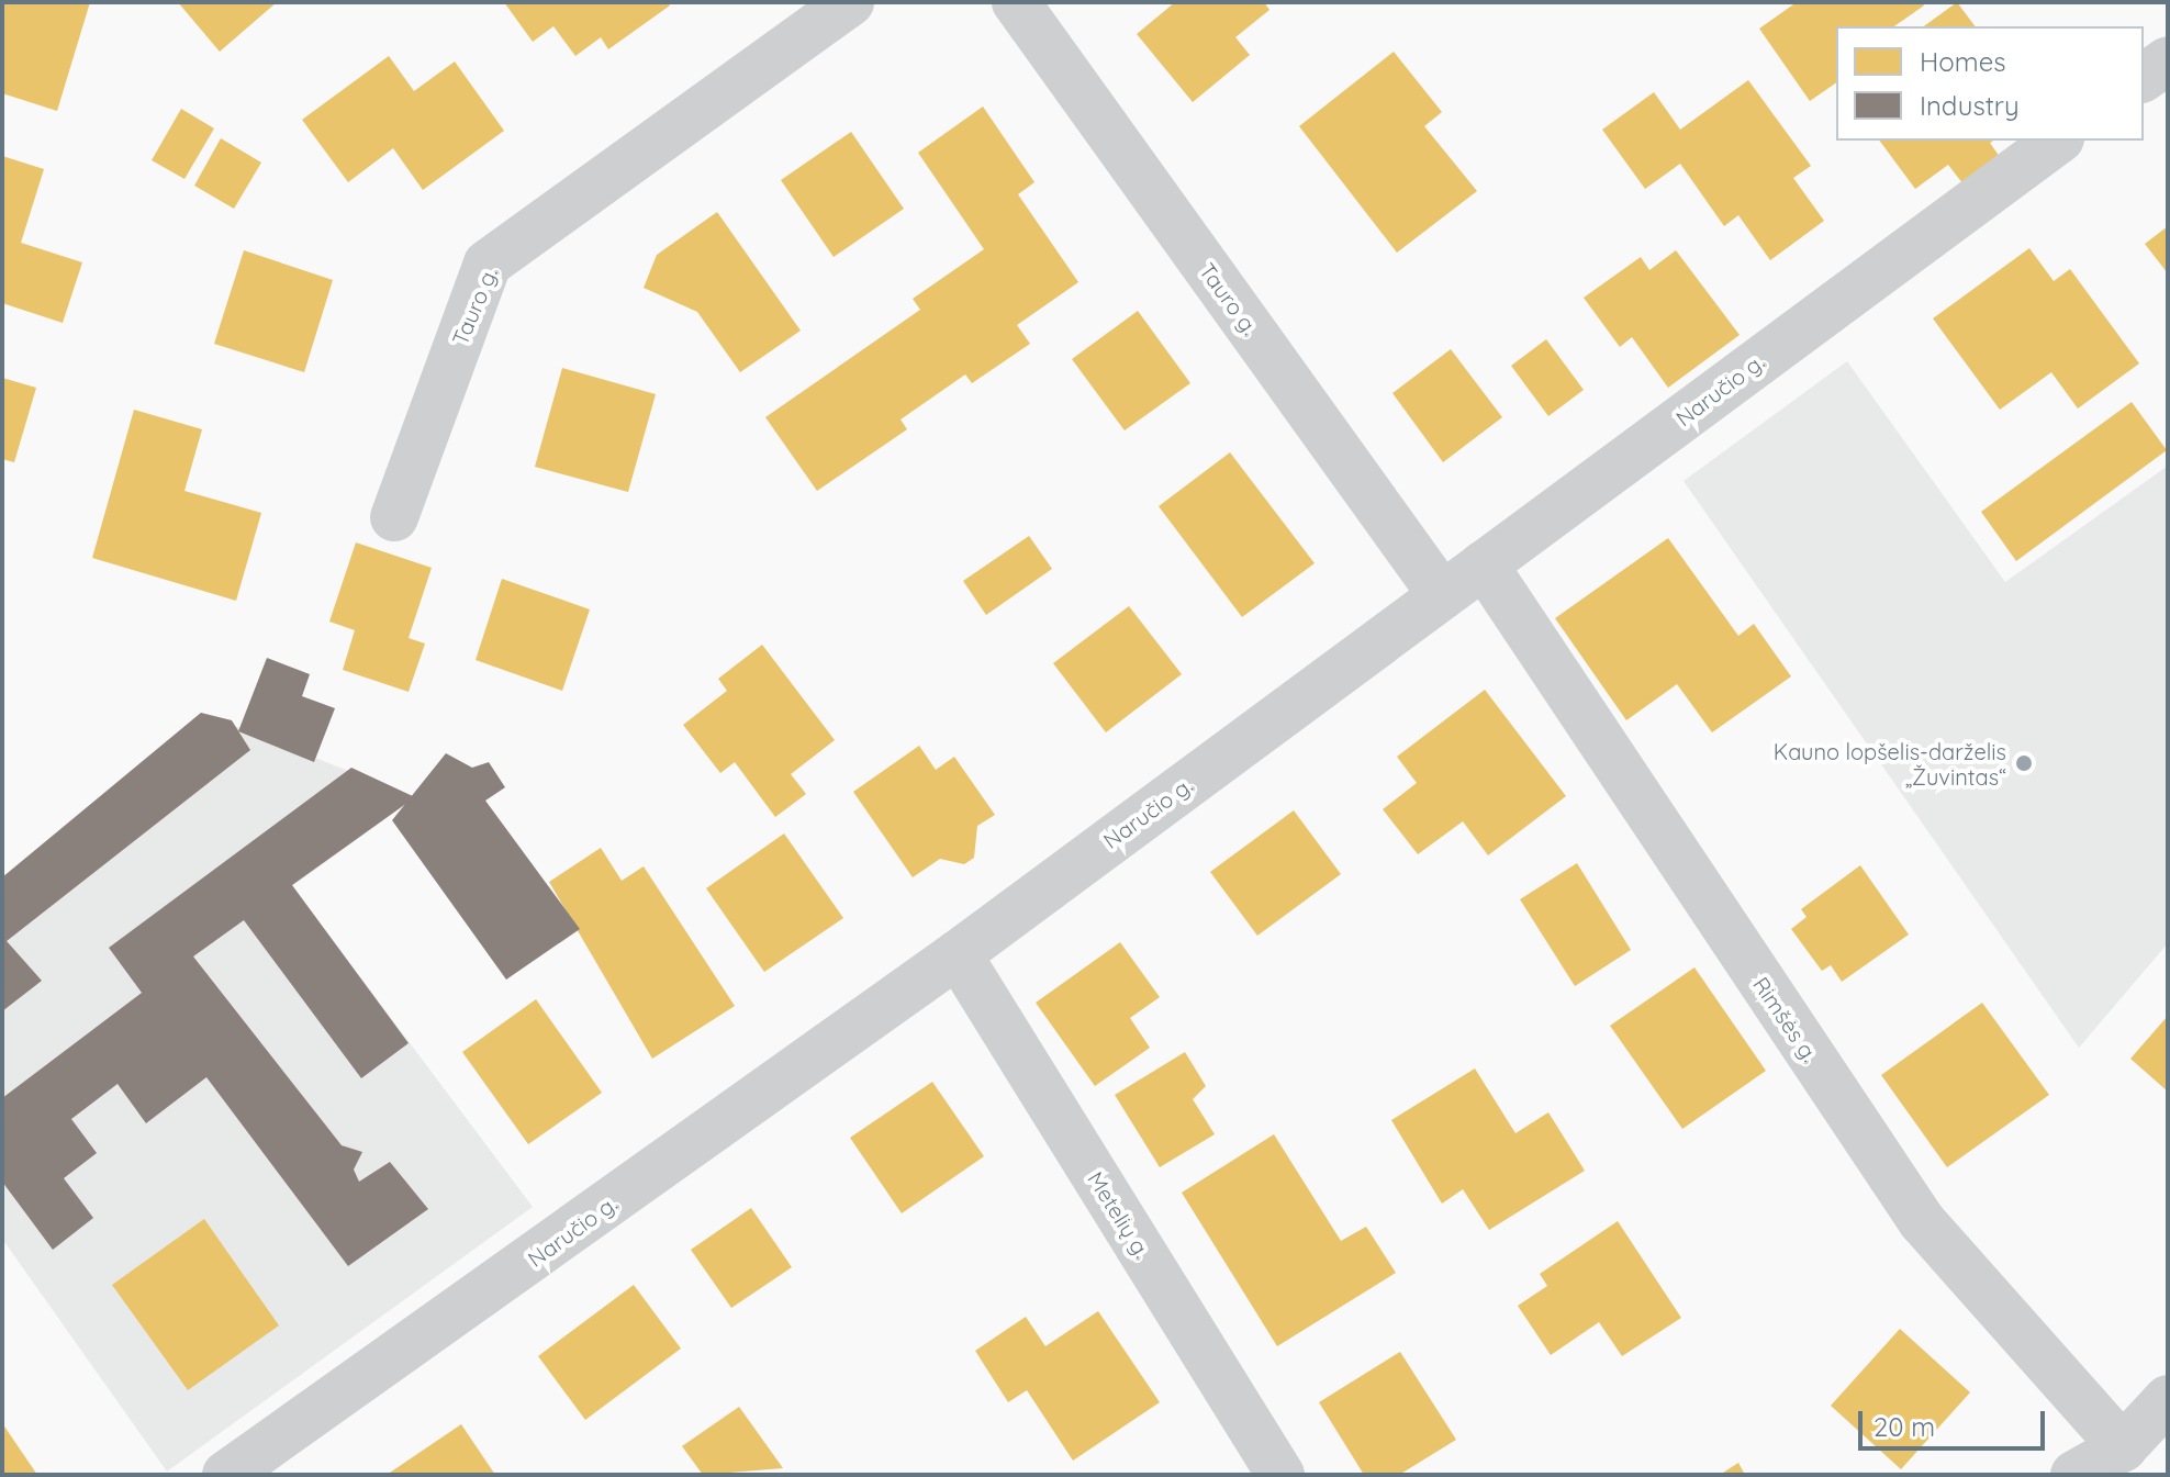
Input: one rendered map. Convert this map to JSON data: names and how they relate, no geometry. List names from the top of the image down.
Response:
{
  "streets": {
    "street": [
      "Tauro g.",
      "Naručio g.",
      "Rimšės g.",
      "Metelių g."
    ]
  },
  "crossings": [
    ["Tauro g.", "Naručio g."],
    ["Naručio g.", "Rimšės g."],
    ["Naručio g.", "Metelių g."]
  ],
  "places": ["Kauno lopšelis-darželis „Žuvintas“"],
  "legend": ["Homes", "Industry"],
  "scale_bar": "20 m"
}
